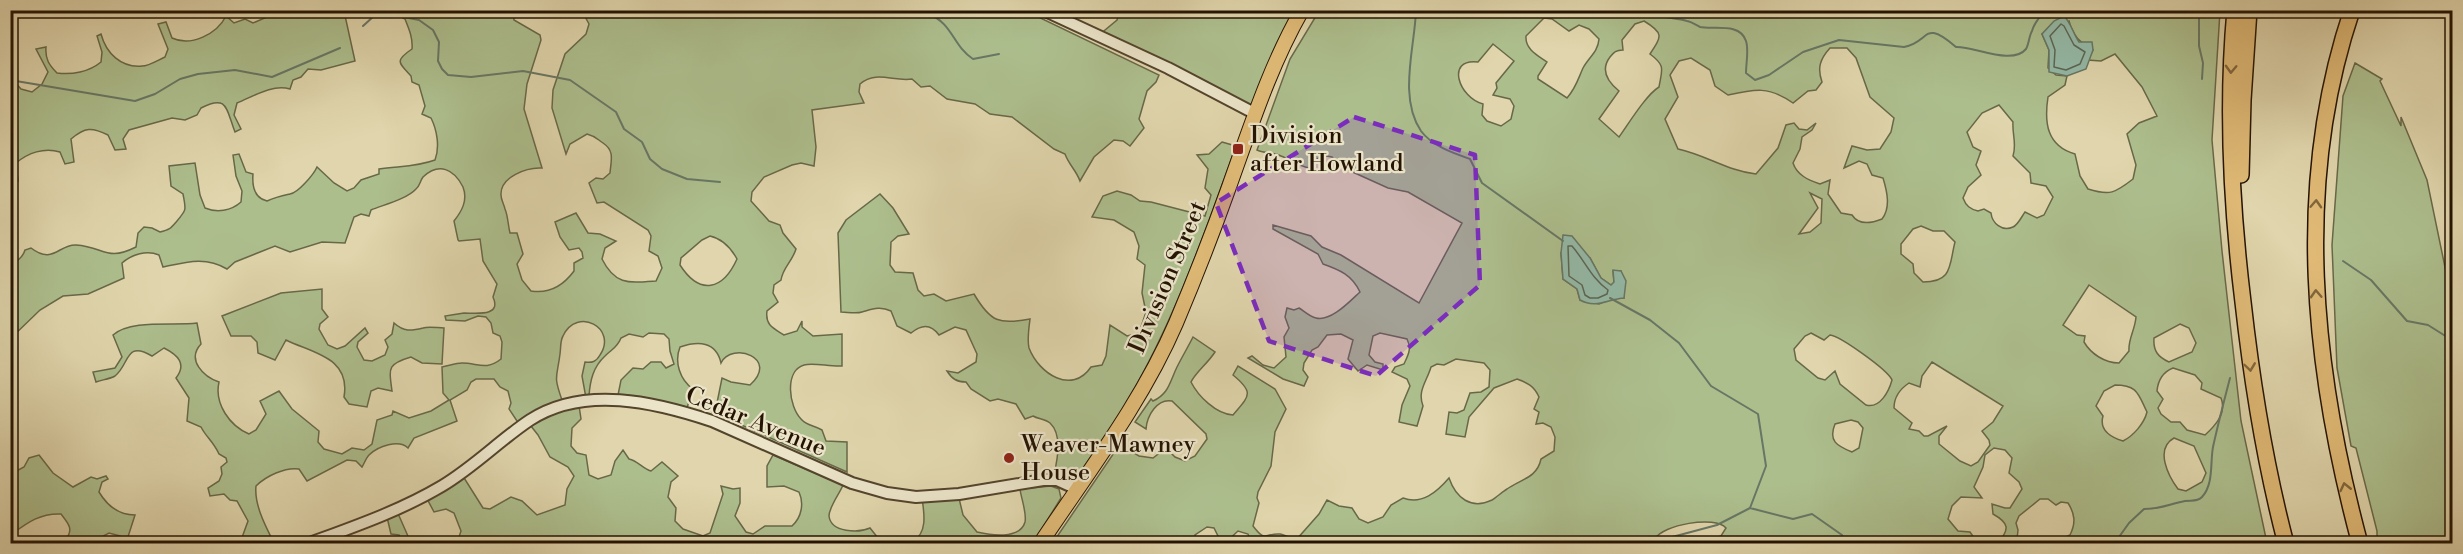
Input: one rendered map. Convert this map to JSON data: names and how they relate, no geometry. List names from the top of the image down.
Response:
{
  "streets": {
    "main road": ["Division Street"],
    "street": ["Cedar Avenue"]
  },
  "crossings": [
    ["Division Street", "Cedar Avenue"]
  ],
  "places": {
    "transit": ["Division after Howland"],
    "other": ["Weaver-Mawney House"]
  }
}
